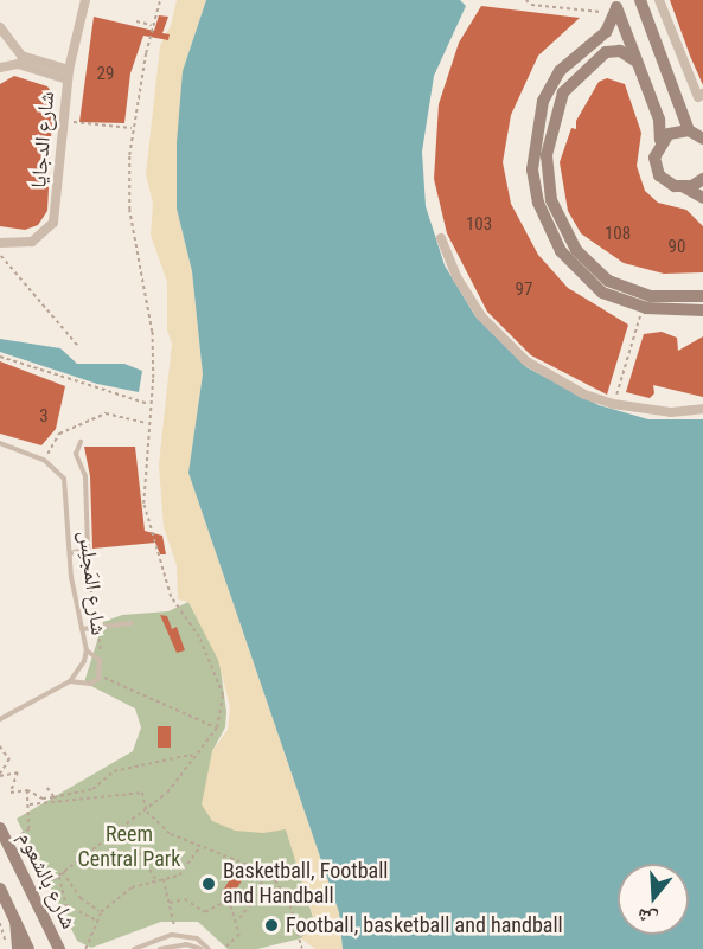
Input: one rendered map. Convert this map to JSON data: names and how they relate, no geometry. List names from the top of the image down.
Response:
{
  "streets": {
    "street": ["شارع الدجايا", "شارع بالشعوم"],
    "lane": ["شارع المَجلِس"]
  },
  "parks": ["Reem Central Park"],
  "places": ["Basketball, Football and Handball", "Football, basketball and handball"],
  "house_numbers": [
    "29",
    "103",
    "108",
    "90",
    "97",
    "3"
  ],
  "north": "bottom"
}
